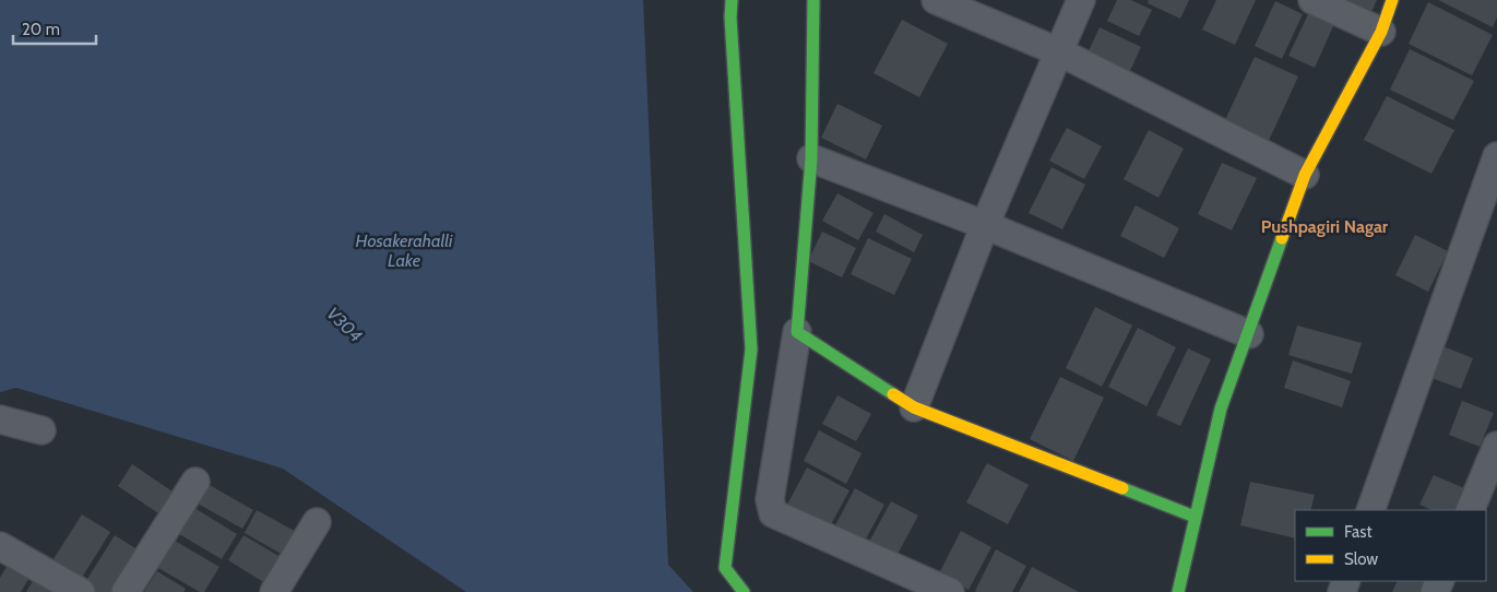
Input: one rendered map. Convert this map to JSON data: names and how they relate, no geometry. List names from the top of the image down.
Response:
{
  "districts": ["Pushpagiri Nagar"],
  "water": ["Hosakerahalli Lake", "V304"],
  "legend": ["Fast", "Slow"],
  "scale_bar": "20 m"
}
